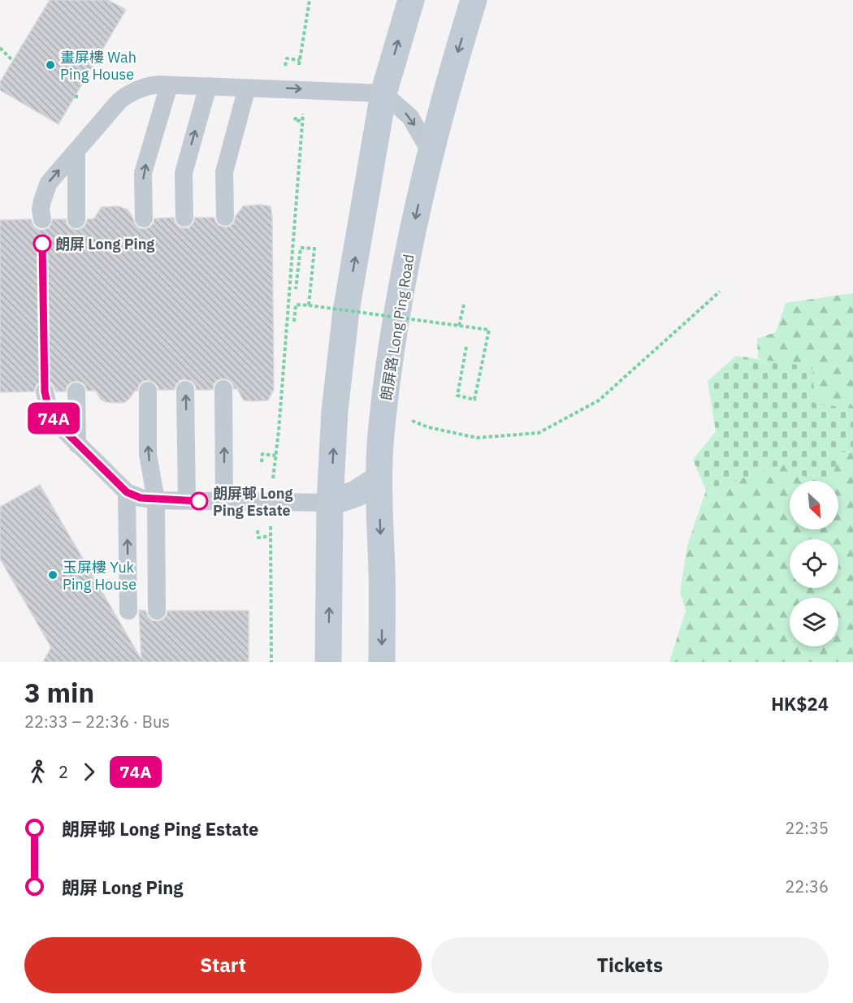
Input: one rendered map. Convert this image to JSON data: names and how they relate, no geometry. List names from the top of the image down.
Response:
{
  "streets": {
    "main road": ["朗屏路 Long Ping Road"]
  },
  "places": [
    "畫屏樓 Wah Ping House",
    "朗屏 Long Ping",
    "朗屏邨 Long Ping Estate",
    "玉屏樓 Yuk Ping House"
  ],
  "lines": ["bus line 74A"],
  "north": "bottom right",
  "page": {
    "on_map": "74A",
    "heading": ["3 min", "22:33 – 22:36 · Bus", "HK$24"],
    "legs": ["2", "74A"],
    "list": [
      {
        "name": "朗屏邨 Long Ping Estate",
        "value": "22:35"
      },
      {
        "name": "朗屏 Long Ping",
        "value": "22:36"
      }
    ],
    "buttons": ["Start", "Tickets"]
  }
}
